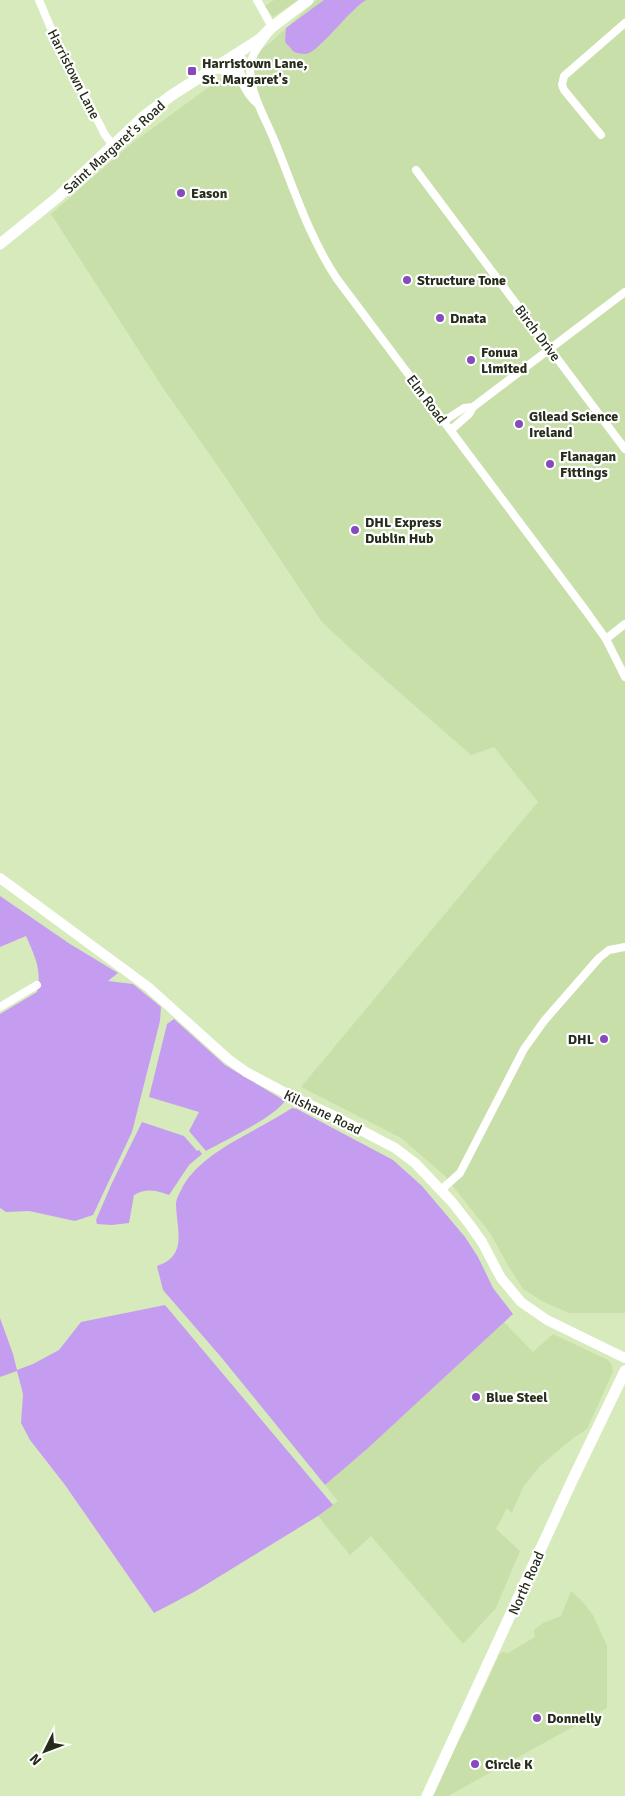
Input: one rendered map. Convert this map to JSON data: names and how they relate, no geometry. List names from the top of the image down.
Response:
{
  "streets": {
    "main road": ["Saint Margaret's Road", "North Road"],
    "street": [
      "Harristown Lane",
      "Birch Drive",
      "Elm Road",
      "Kilshane Road"
    ]
  },
  "crossings": [
    ["Harristown Lane", "Saint Margaret's Road"],
    ["Saint Margaret's Road", "Elm Road"]
  ],
  "places": {
    "transit": ["Harristown Lane, St. Margaret's"],
    "other": [
      "Eason",
      "Structure Tone",
      "Dnata",
      "Fonua Limited",
      "Gilead Science Ireland",
      "Flanagan Fittings",
      "DHL Express Dublin Hub",
      "DHL",
      "Blue Steel",
      "Donnelly",
      "Circle K"
    ]
  },
  "north": "bottom left"
}
